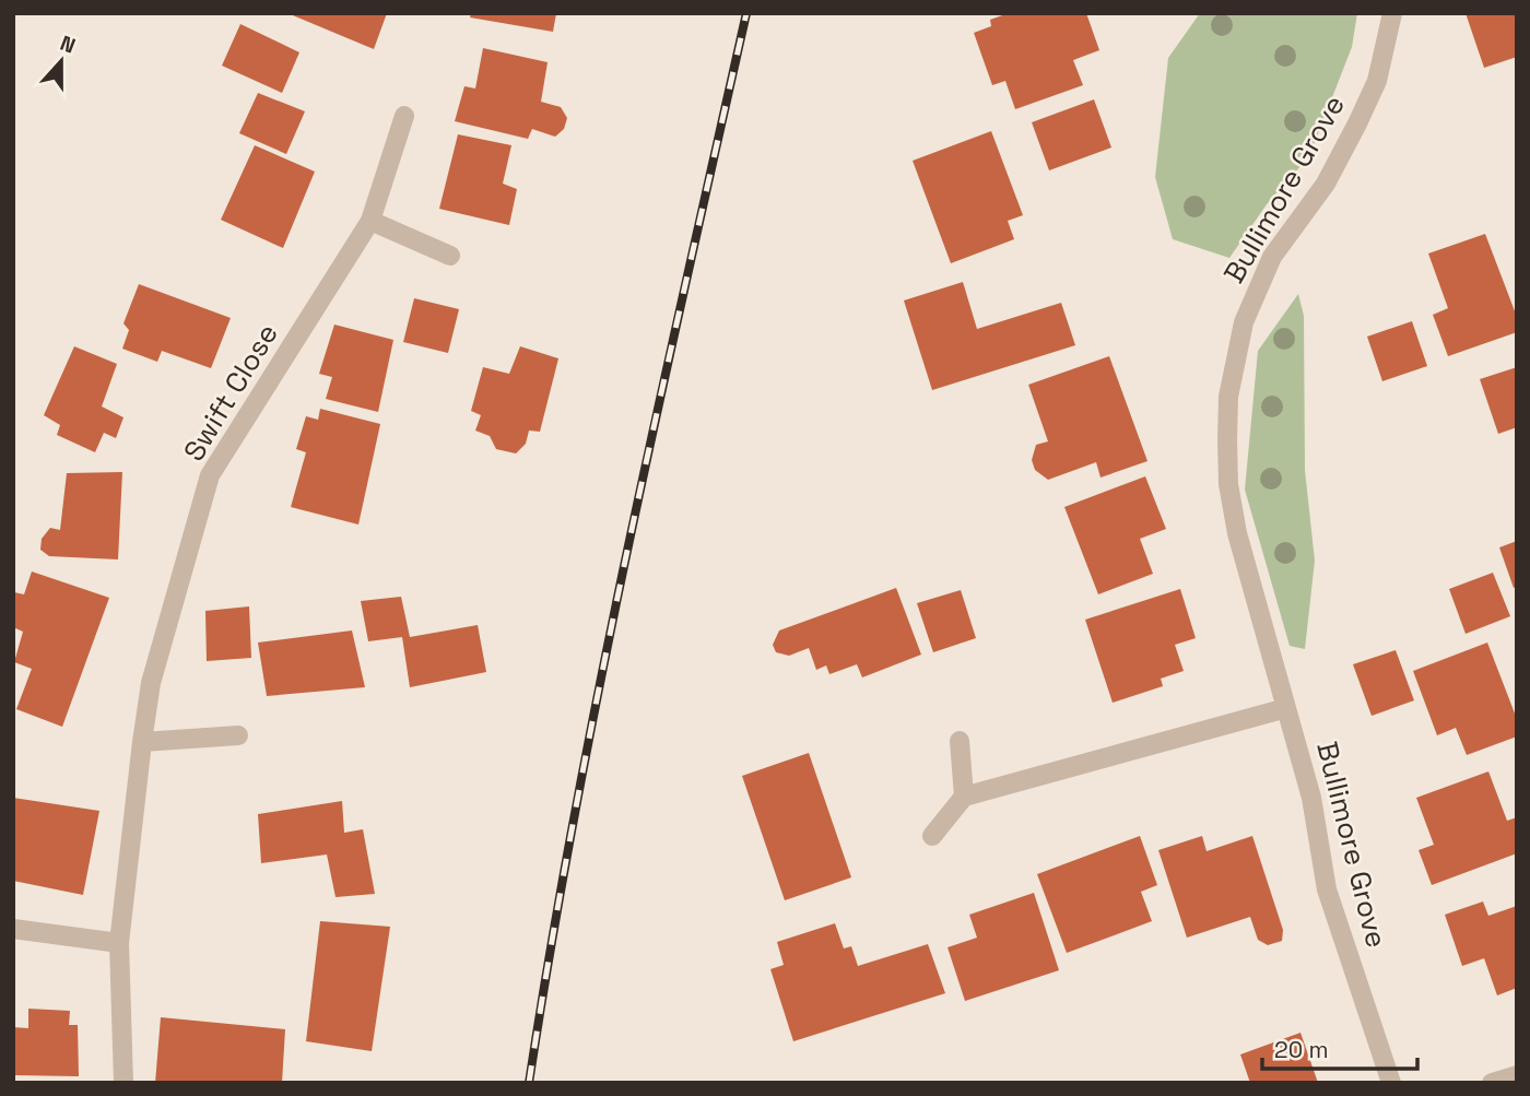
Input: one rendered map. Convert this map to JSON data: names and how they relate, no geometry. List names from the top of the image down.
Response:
{
  "streets": {
    "street": ["Bullimore Grove", "Swift Close"]
  },
  "scale_bar": "20 m",
  "north": "top"
}
